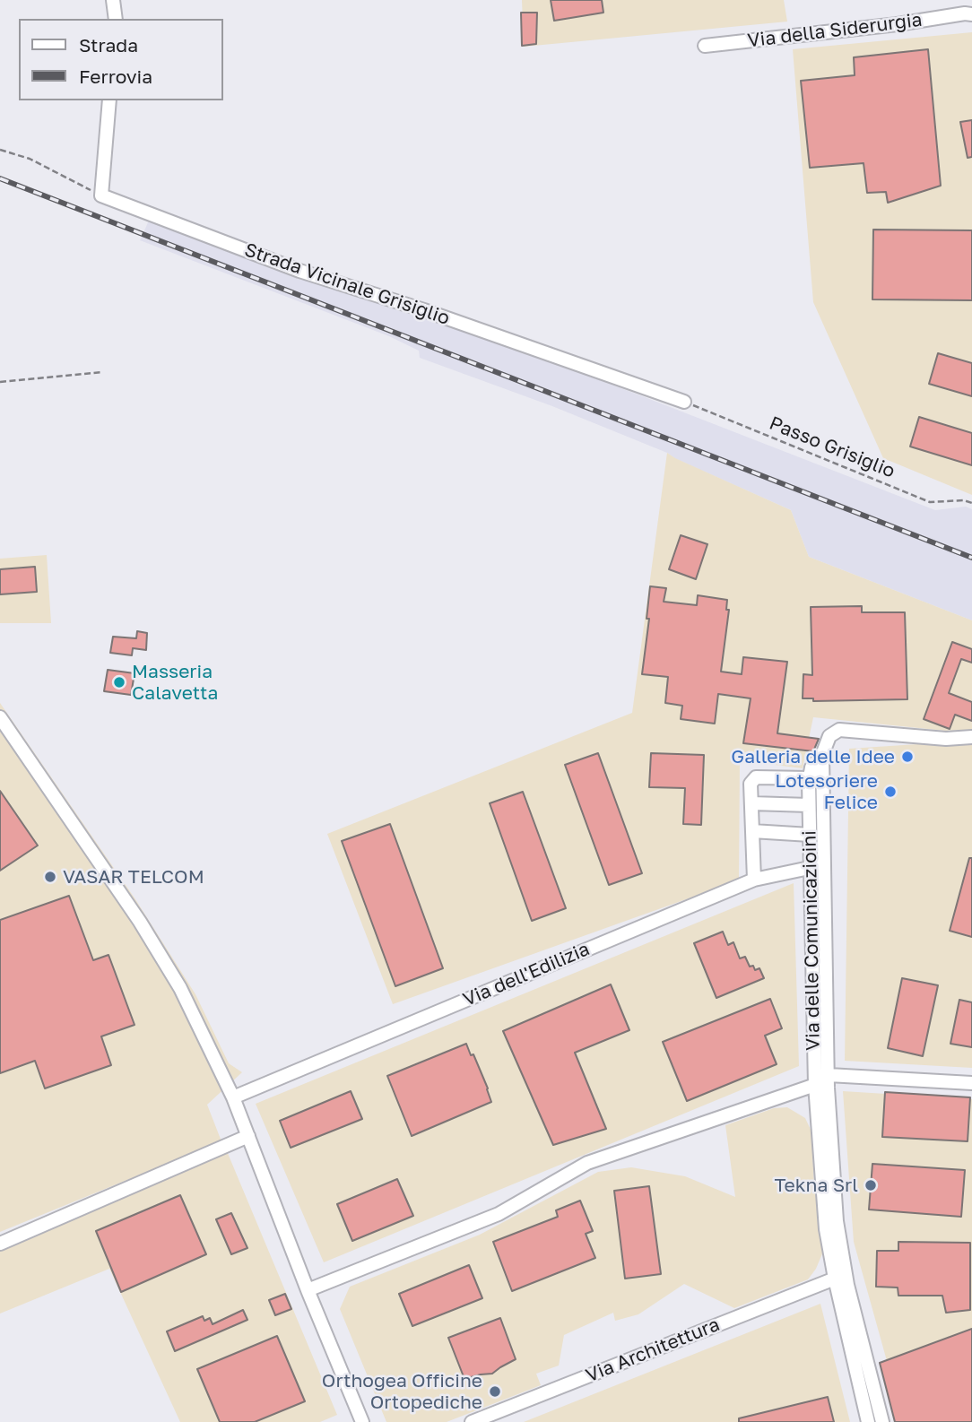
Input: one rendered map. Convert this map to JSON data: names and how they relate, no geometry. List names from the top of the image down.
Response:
{
  "streets": {
    "street": [
      "Via della Siderurgia",
      "Strada Vicinale Grisiglio",
      "Via delle Comunicazioini",
      "Via dell'Edilizia",
      "Via Architettura"
    ],
    "path": ["Passo Grisiglio"]
  },
  "crossings": [
    ["Strada Vicinale Grisiglio", "Passo Grisiglio"],
    ["Via delle Comunicazioini", "Via dell'Edilizia"],
    ["Via delle Comunicazioini", "Via Architettura"]
  ],
  "places": [
    "Masseria Calavetta",
    "Galleria delle Idee",
    "Lotesoriere Felice",
    "VASAR TELCOM",
    "Tekna Srl",
    "Orthogea Officine Ortopediche"
  ],
  "legend": ["Strada", "Ferrovia"]
}
